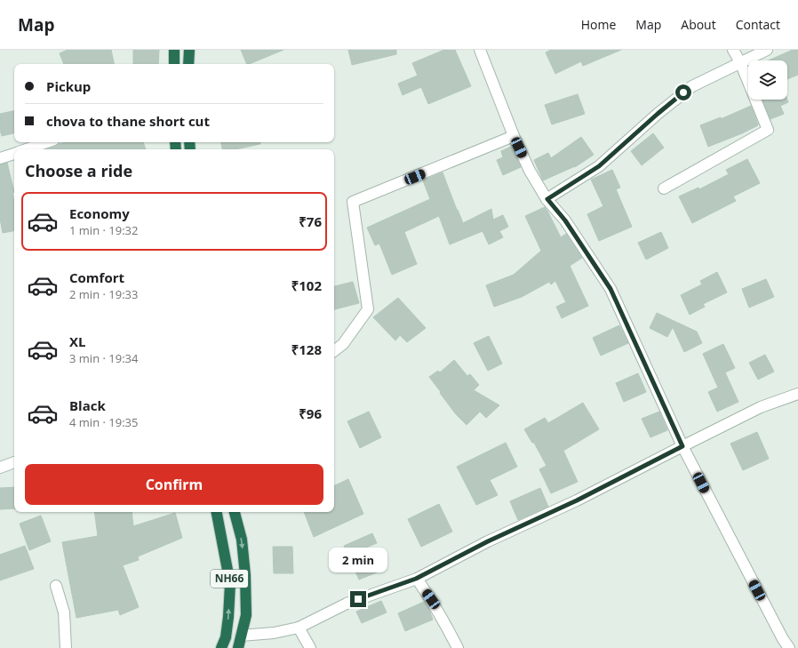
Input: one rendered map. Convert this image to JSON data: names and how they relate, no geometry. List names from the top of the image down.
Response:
{
  "streets": {
    "highway": ["NH66"]
  },
  "page": {
    "header": "Map",
    "nav": [
      "Home",
      "Map",
      "About",
      "Contact"
    ],
    "banner": ["Pickup", "chova to thane short cut"],
    "heading": "Choose a ride",
    "list": [
      {
        "name": "Economy",
        "note": "1 min · 19:32",
        "value": "₹76"
      },
      {
        "name": "Comfort",
        "note": "2 min · 19:33",
        "value": "₹102"
      },
      {
        "name": "XL",
        "note": "3 min · 19:34",
        "value": "₹128"
      },
      {
        "name": "Black",
        "note": "4 min · 19:35",
        "value": "₹96"
      }
    ],
    "buttons": "Confirm",
    "bubble": "2 min"
  }
}
